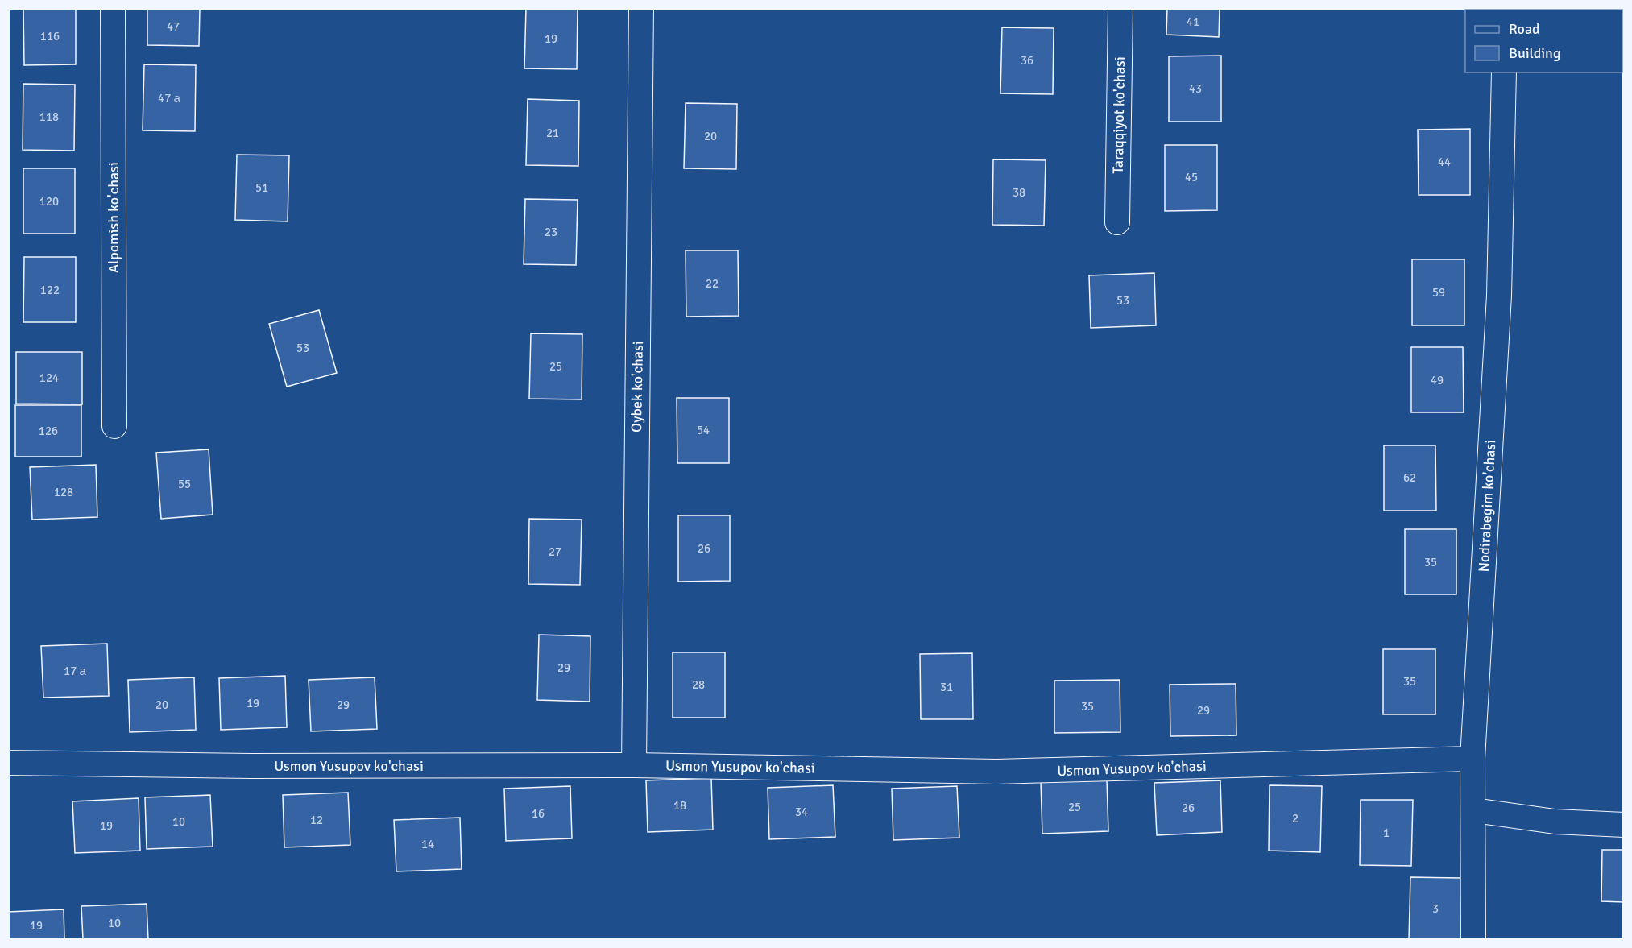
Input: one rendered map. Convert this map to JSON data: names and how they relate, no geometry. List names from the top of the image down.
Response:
{
  "streets": {
    "street": [
      "Taraqqiyot ko'chasi",
      "Alpomish ko'chasi",
      "Oybek ko'chasi",
      "Nodirabegim ko'chasi",
      "Usmon Yusupov ko'chasi"
    ]
  },
  "crossings": [
    ["Oybek ko'chasi", "Usmon Yusupov ko'chasi"],
    ["Nodirabegim ko'chasi", "Usmon Yusupov ko'chasi"]
  ],
  "house_numbers": [
    "41",
    "47",
    "116",
    "19",
    "36",
    "43",
    "47 а",
    "118",
    "21",
    "20",
    "44",
    "45",
    "51",
    "38",
    "120",
    "23",
    "22",
    "122",
    "59",
    "53",
    "53",
    "25",
    "124",
    "49",
    "54",
    "126",
    "62",
    "55",
    "128",
    "26",
    "27",
    "35",
    "29",
    "17 а",
    "35",
    "28",
    "31",
    "19",
    "20",
    "29",
    "35",
    "29",
    "18",
    "25",
    "26",
    "34",
    "16",
    "2",
    "12",
    "10",
    "19",
    "1",
    "14",
    "3",
    "10",
    "19"
  ],
  "legend": ["Road", "Building"]
}
